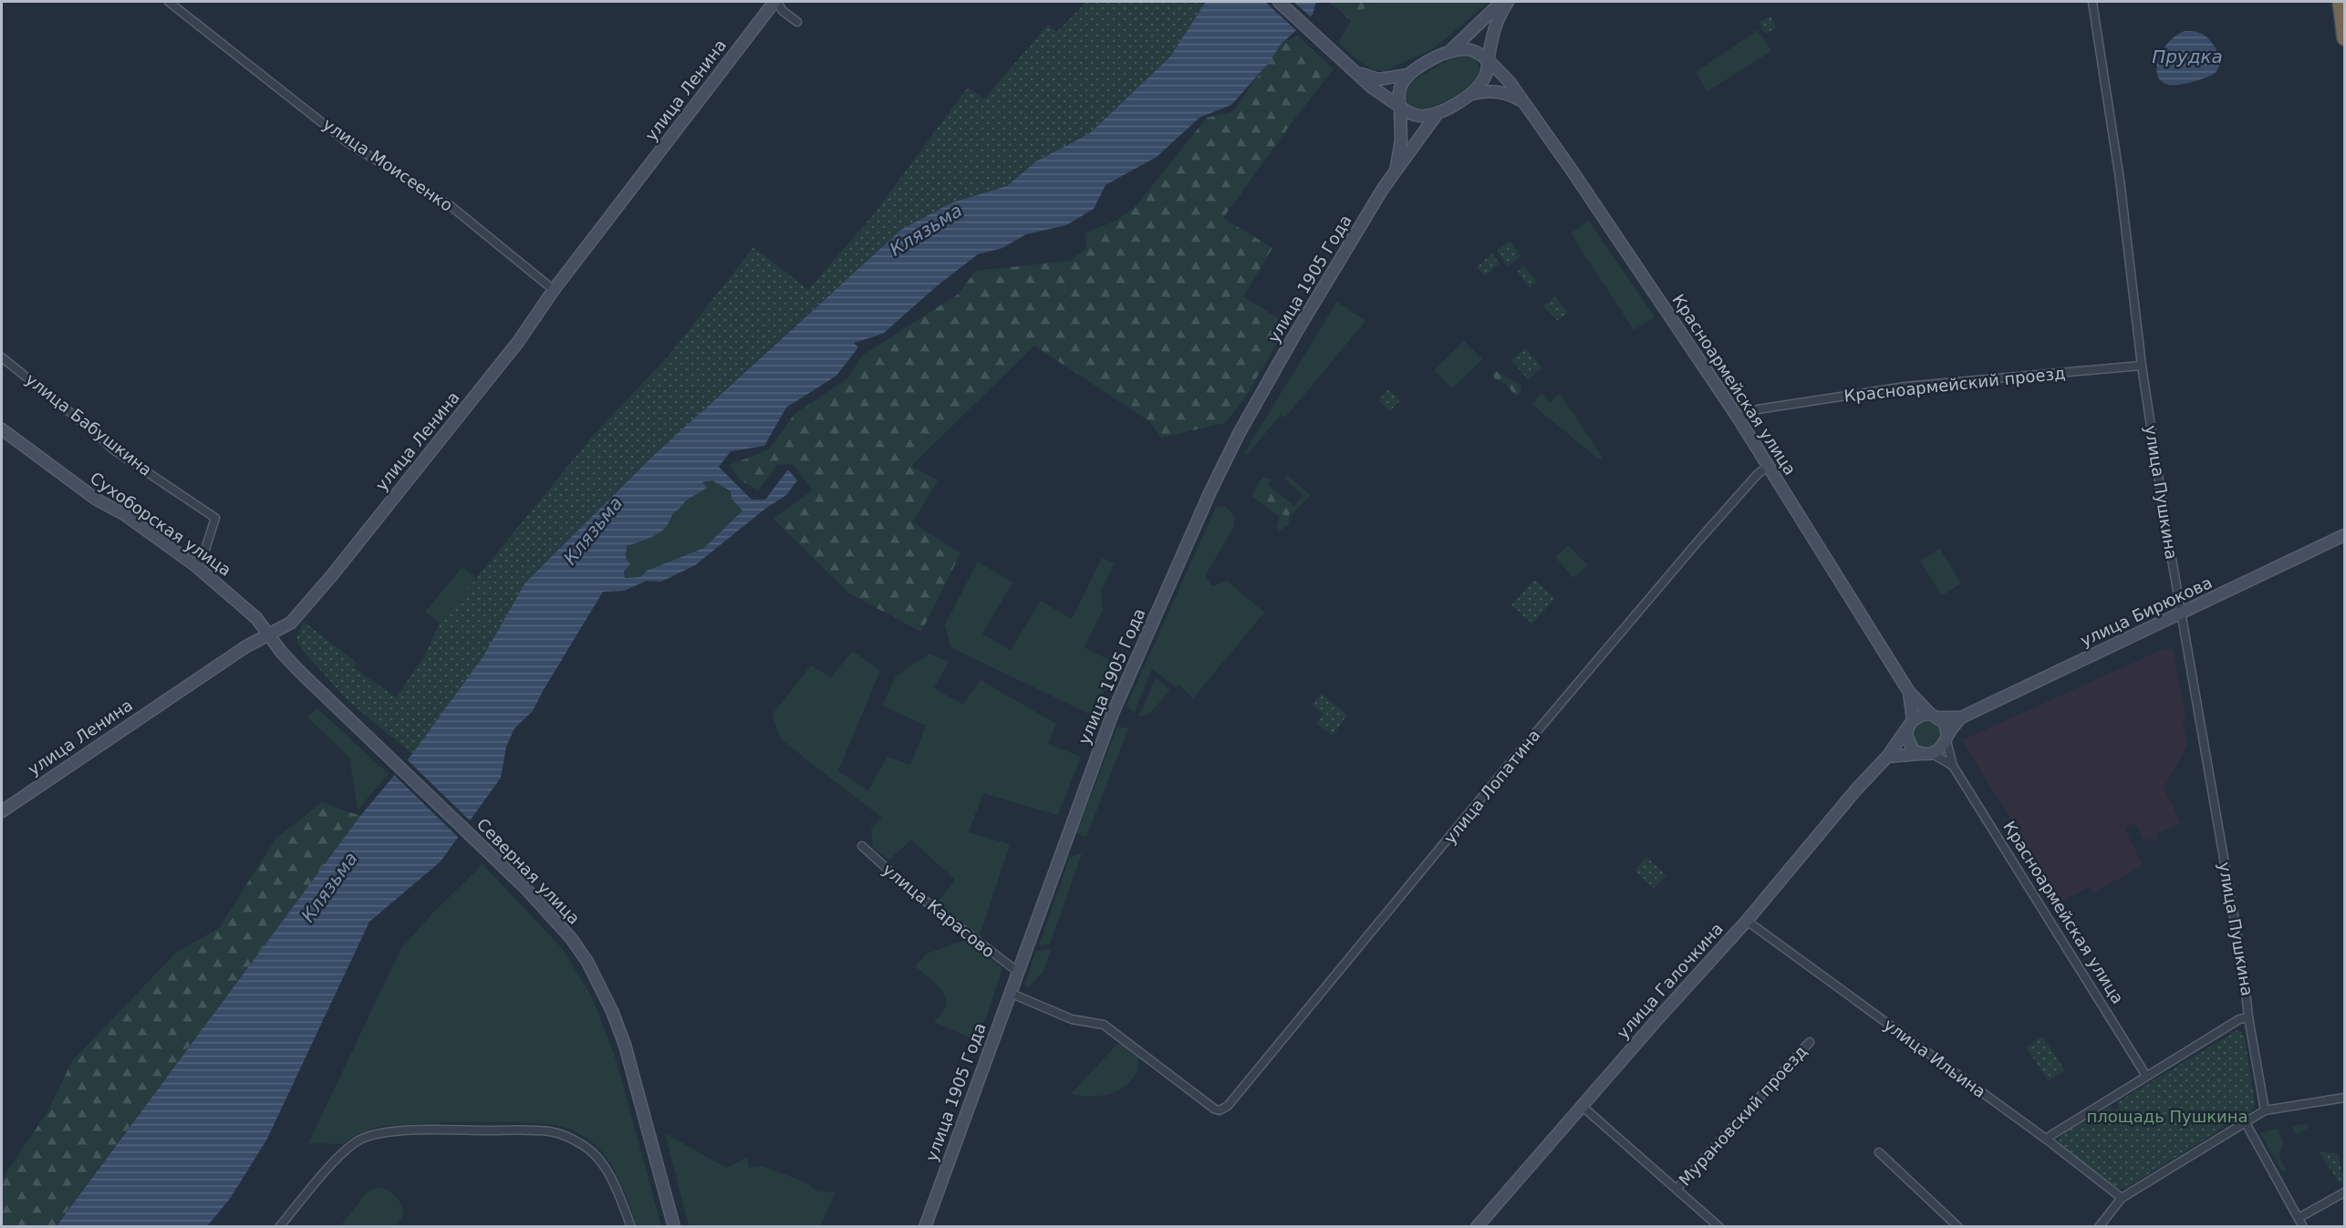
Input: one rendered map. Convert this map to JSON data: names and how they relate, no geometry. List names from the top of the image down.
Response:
{
  "streets": {
    "street": [
      "улица Ленина",
      "улица Моисеенко",
      "улица 1905 Года",
      "Красноармейская улица",
      "Красноармейский проезд",
      "улица Бабушкина",
      "улица Пушкина",
      "Сухоборская улица",
      "улица Бирюкова",
      "улица Лопатина",
      "Северная улица",
      "улица Карасово",
      "улица Галочкина",
      "улица Ильина",
      "Мурановский проезд"
    ]
  },
  "crossings": [
    ["улица Ленина", "улица Моисеенко"],
    ["улица Ленина", "Сухоборская улица"],
    ["улица 1905 Года", "улица Лопатина"],
    ["улица 1905 Года", "улица Карасово"],
    ["Красноармейская улица", "Красноармейский проезд"],
    ["Красноармейская улица", "улица Лопатина"],
    ["Красноармейский проезд", "улица Пушкина"],
    ["улица Бабушкина", "Сухоборская улица"],
    ["улица Пушкина", "улица Бирюкова"],
    ["Сухоборская улица", "Северная улица"],
    ["улица Галочкина", "улица Ильина"]
  ],
  "water": ["Прудка", "Клязьма"],
  "parks": ["площадь Пушкина"]
}
